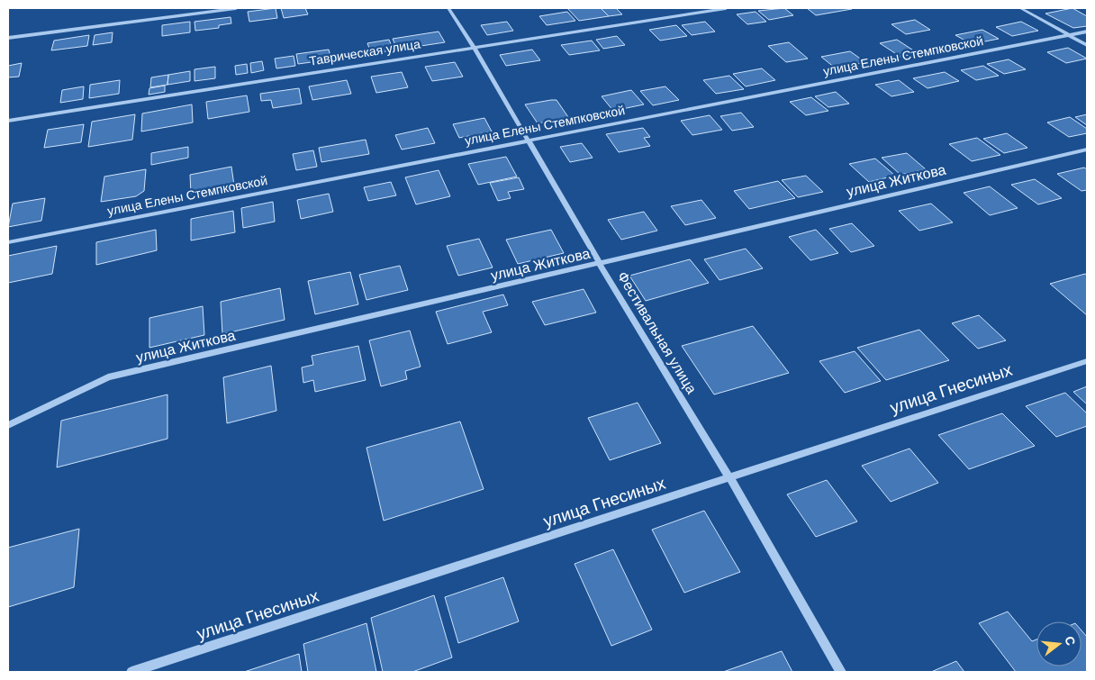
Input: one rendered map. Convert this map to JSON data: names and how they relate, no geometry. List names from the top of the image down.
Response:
{
  "streets": {
    "street": [
      "Таврическая улица",
      "улица Елены Стемпковской",
      "улица Житкова",
      "Фестивальная улица",
      "улица Гнесиных"
    ]
  },
  "crossings": [
    ["Таврическая улица", "Фестивальная улица"],
    ["улица Елены Стемпковской", "Фестивальная улица"],
    ["улица Житкова", "Фестивальная улица"],
    ["Фестивальная улица", "улица Гнесиных"]
  ],
  "north": "right"
}
